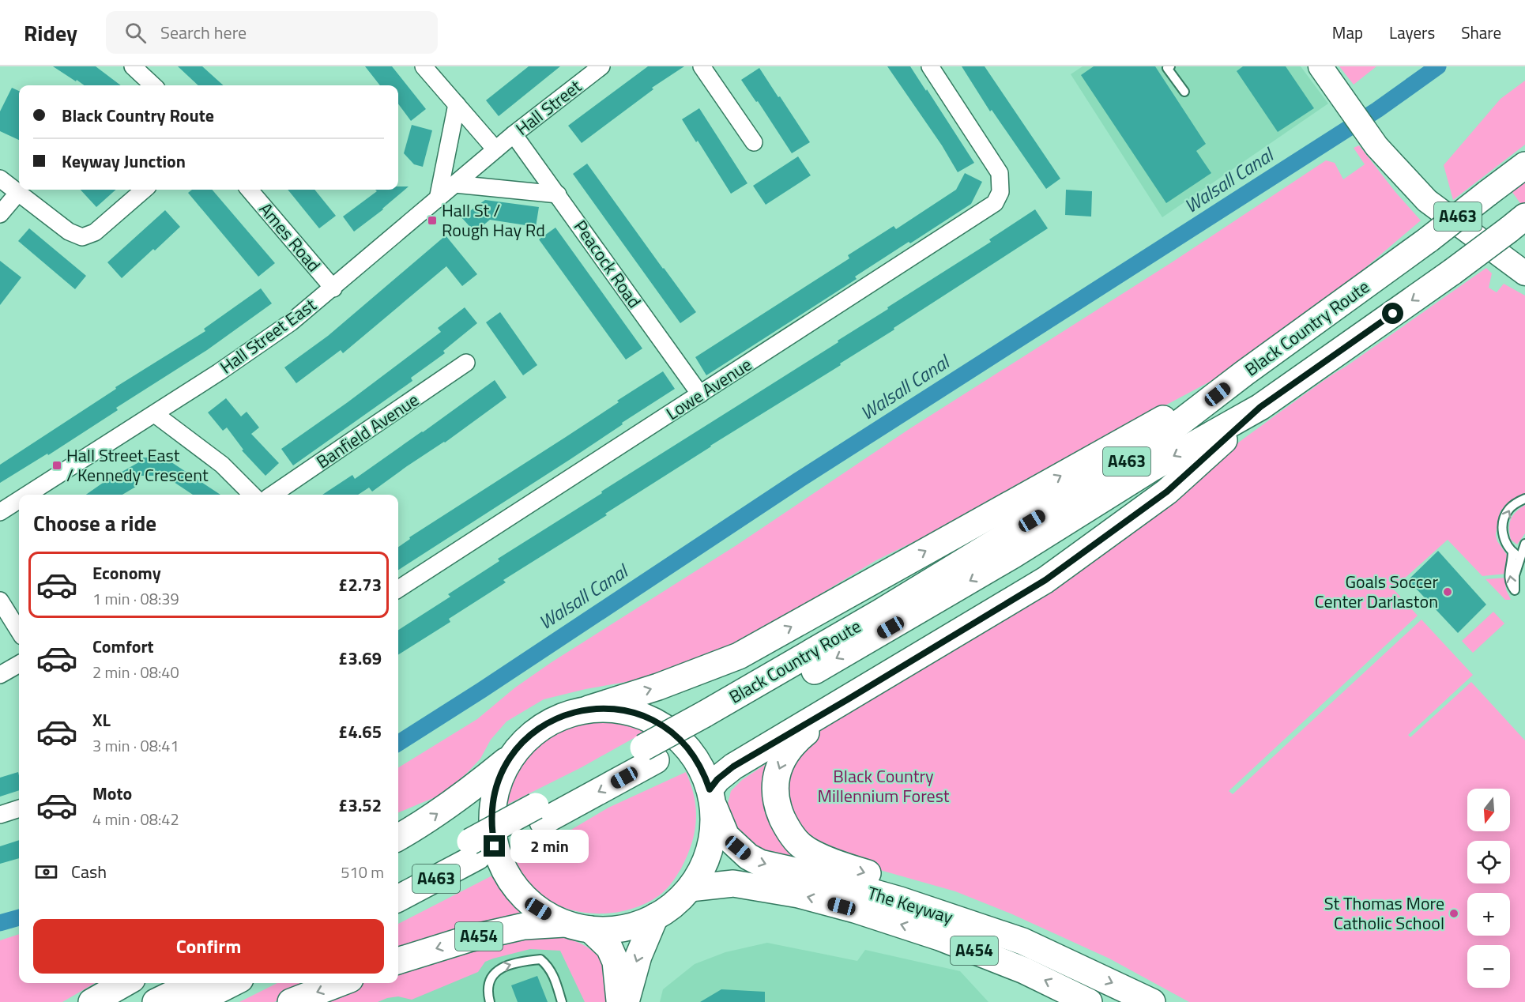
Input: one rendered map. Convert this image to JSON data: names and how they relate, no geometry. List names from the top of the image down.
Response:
{
  "streets": {
    "main road": [
      "A463",
      "Black Country Route",
      "The Keyway",
      "A454"
    ],
    "street": [
      "Hall Street",
      "Ames Road",
      "Peacock Road",
      "Hall Street East",
      "Lowe Avenue",
      "Banfield Avenue"
    ]
  },
  "crossings": [
    ["Hall Street", "Peacock Road"],
    ["Hall Street", "Hall Street East"],
    ["Ames Road", "Hall Street East"],
    ["Peacock Road", "Lowe Avenue"]
  ],
  "water": ["Walsall Canal"],
  "parks": ["Black Country Millennium Forest"],
  "places": {
    "transit": ["Hall St / Rough Hay Rd", "Hall Street East / Kennedy Crescent"],
    "other": ["Goals Soccer Center Darlaston", "St Thomas More Catholic School"]
  },
  "north": "bottom",
  "page": {
    "header": "Ridey",
    "search": "Search here",
    "nav": ["Map", "Layers", "Share"],
    "banner": ["Black Country Route", "Keyway Junction"],
    "heading": "Choose a ride",
    "list": [
      {
        "name": "Economy",
        "note": "1 min · 08:39",
        "value": "£2.73"
      },
      {
        "name": "Comfort",
        "note": "2 min · 08:40",
        "value": "£3.69"
      },
      {
        "name": "XL",
        "note": "3 min · 08:41",
        "value": "£4.65"
      },
      {
        "name": "Moto",
        "note": "4 min · 08:42",
        "value": "£3.52"
      }
    ],
    "map_buttons": ["+", "−"],
    "bubble": "2 min",
    "pay": ["Cash", "510 m"],
    "buttons": "Confirm"
  }
}
